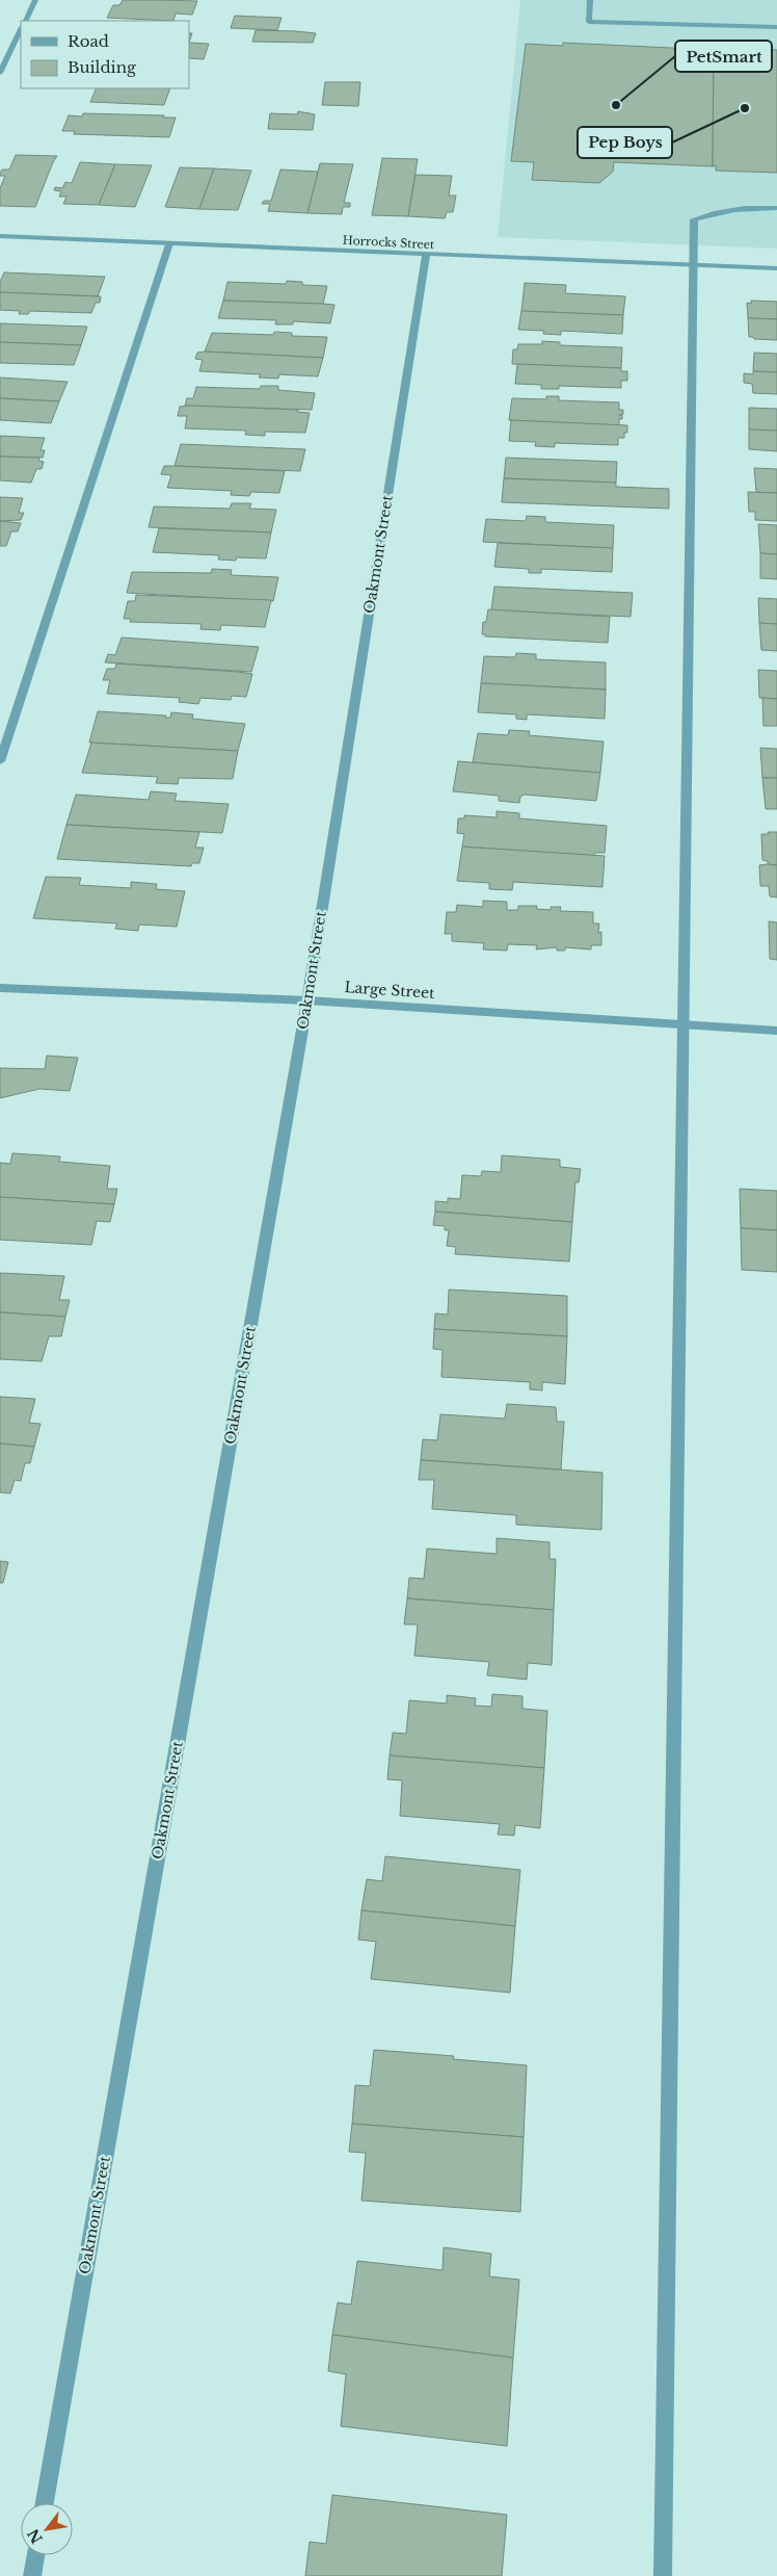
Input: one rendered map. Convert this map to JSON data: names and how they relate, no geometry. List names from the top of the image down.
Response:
{
  "streets": {
    "street": ["Horrocks Street", "Oakmont Street", "Large Street"]
  },
  "crossings": [
    ["Horrocks Street", "Oakmont Street"],
    ["Oakmont Street", "Large Street"]
  ],
  "places": ["PetSmart", "Pep Boys"],
  "legend": ["Road", "Building"],
  "north": "bottom left"
}
